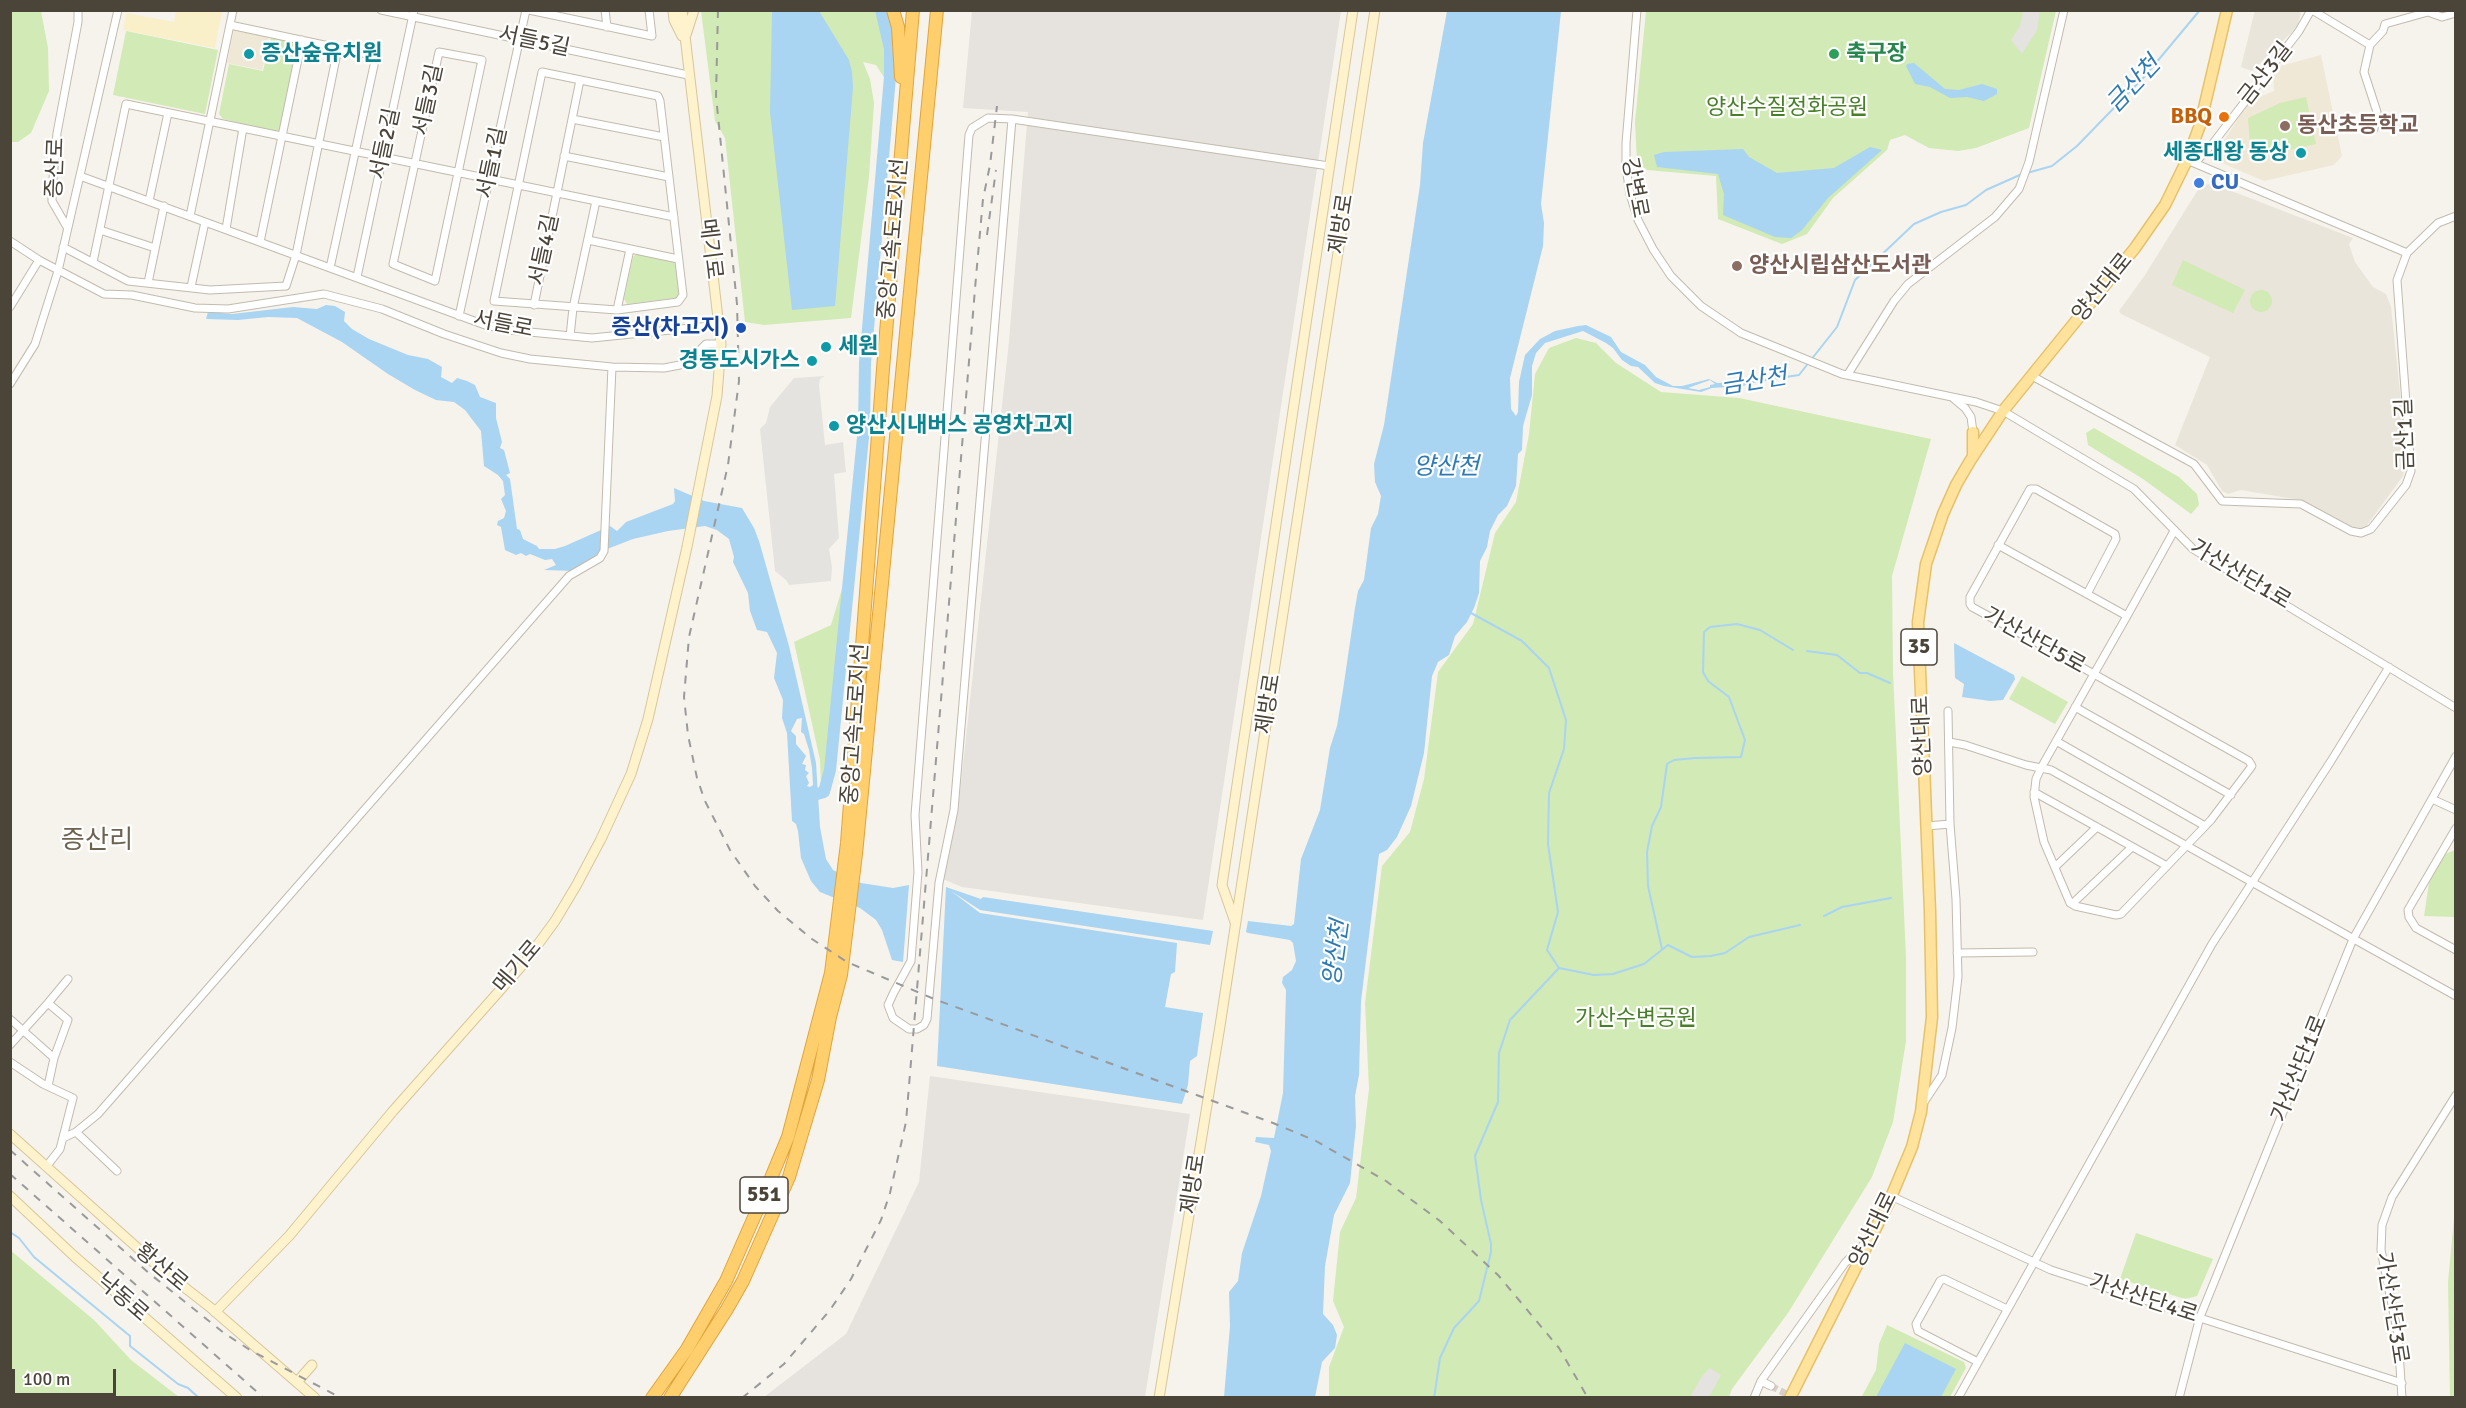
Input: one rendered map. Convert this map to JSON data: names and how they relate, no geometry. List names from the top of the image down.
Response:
{
  "streets": {
    "highway": ["중앙고속도로지선", "551"],
    "main road": ["양산대로", "35"],
    "street": [
      "서들5길",
      "금산3길",
      "서들3길",
      "서들2길",
      "서들1길",
      "증산로",
      "강변로",
      "제방로",
      "메기로",
      "서들4길",
      "서들로",
      "금산1길",
      "가산산단1로",
      "가산산단5로",
      "황산로",
      "낙동로",
      "가산산단4로",
      "가산산단3로"
    ]
  },
  "crossings": [
    ["서들5길", "서들2길"],
    ["서들5길", "서들1길"],
    ["서들5길", "메기로"],
    ["금산3길", "양산대로"],
    ["서들3길", "서들2길"],
    ["서들3길", "서들1길"],
    ["서들3길", "서들4길"],
    ["서들3길", "서들로"],
    ["서들2길", "서들로"],
    ["서들1길", "서들로"],
    ["메기로", "서들로"],
    ["메기로", "황산로"],
    ["양산대로", "금산1길"],
    ["양산대로", "가산산단1로"],
    ["양산대로", "가산산단4로"],
    ["가산산단1로", "가산산단5로"],
    ["가산산단1로", "가산산단4로"],
    ["가산산단4로", "가산산단3로"]
  ],
  "districts": ["증산리"],
  "water": ["금산천", "양산천"],
  "parks": ["양산수질정화공원", "가산수변공원"],
  "places": [
    "증산숲유치원",
    "축구장",
    "BBQ",
    "동산초등학교",
    "세종대왕 동상",
    "CU",
    "양산시립삼산도서관",
    "증산(차고지)",
    "세원",
    "경동도시가스",
    "양산시내버스 공영차고지"
  ],
  "scale_bar": "100 m"
}
